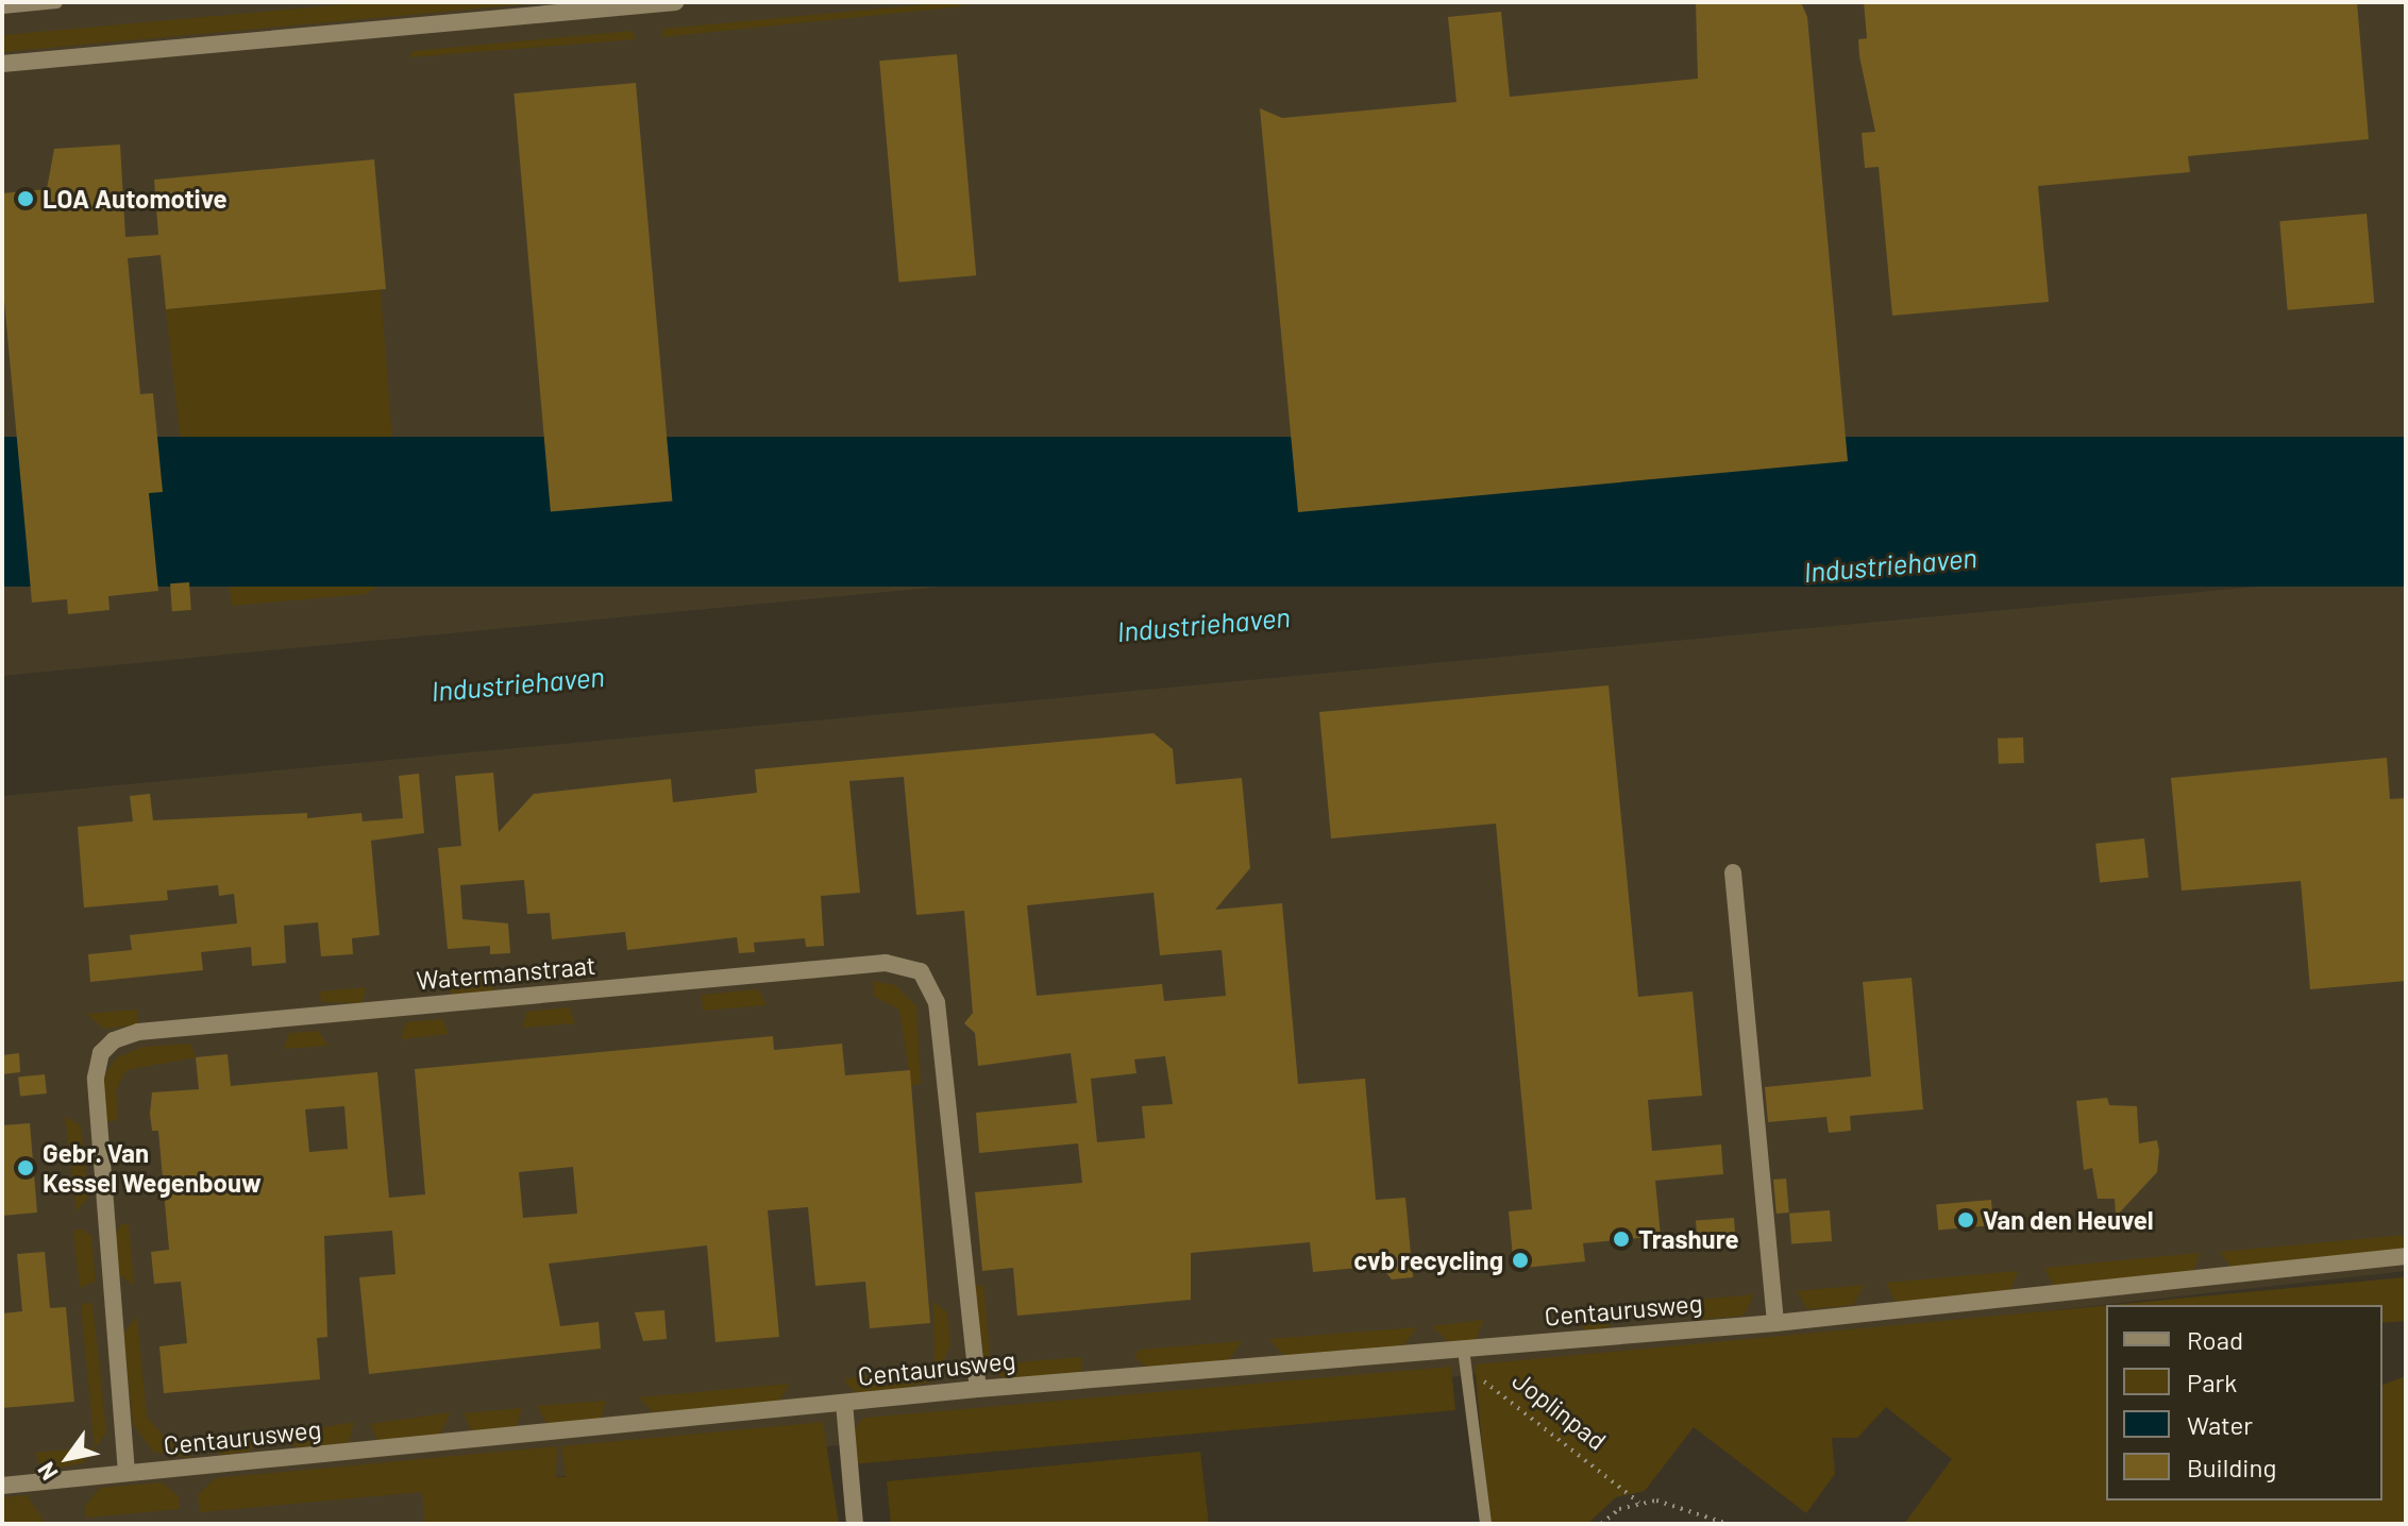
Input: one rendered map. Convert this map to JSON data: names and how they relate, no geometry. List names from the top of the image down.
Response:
{
  "streets": {
    "street": ["Watermanstraat", "Centaurusweg"],
    "path": ["Joplinpad"]
  },
  "crossings": [
    ["Watermanstraat", "Centaurusweg"]
  ],
  "water": ["Industriehaven"],
  "places": [
    "LOA Automotive",
    "Gebr. Van Kessel Wegenbouw",
    "Van den Heuvel",
    "Trashure",
    "cvb recycling"
  ],
  "legend": [
    "Road",
    "Park",
    "Water",
    "Building"
  ],
  "north": "bottom left"
}
